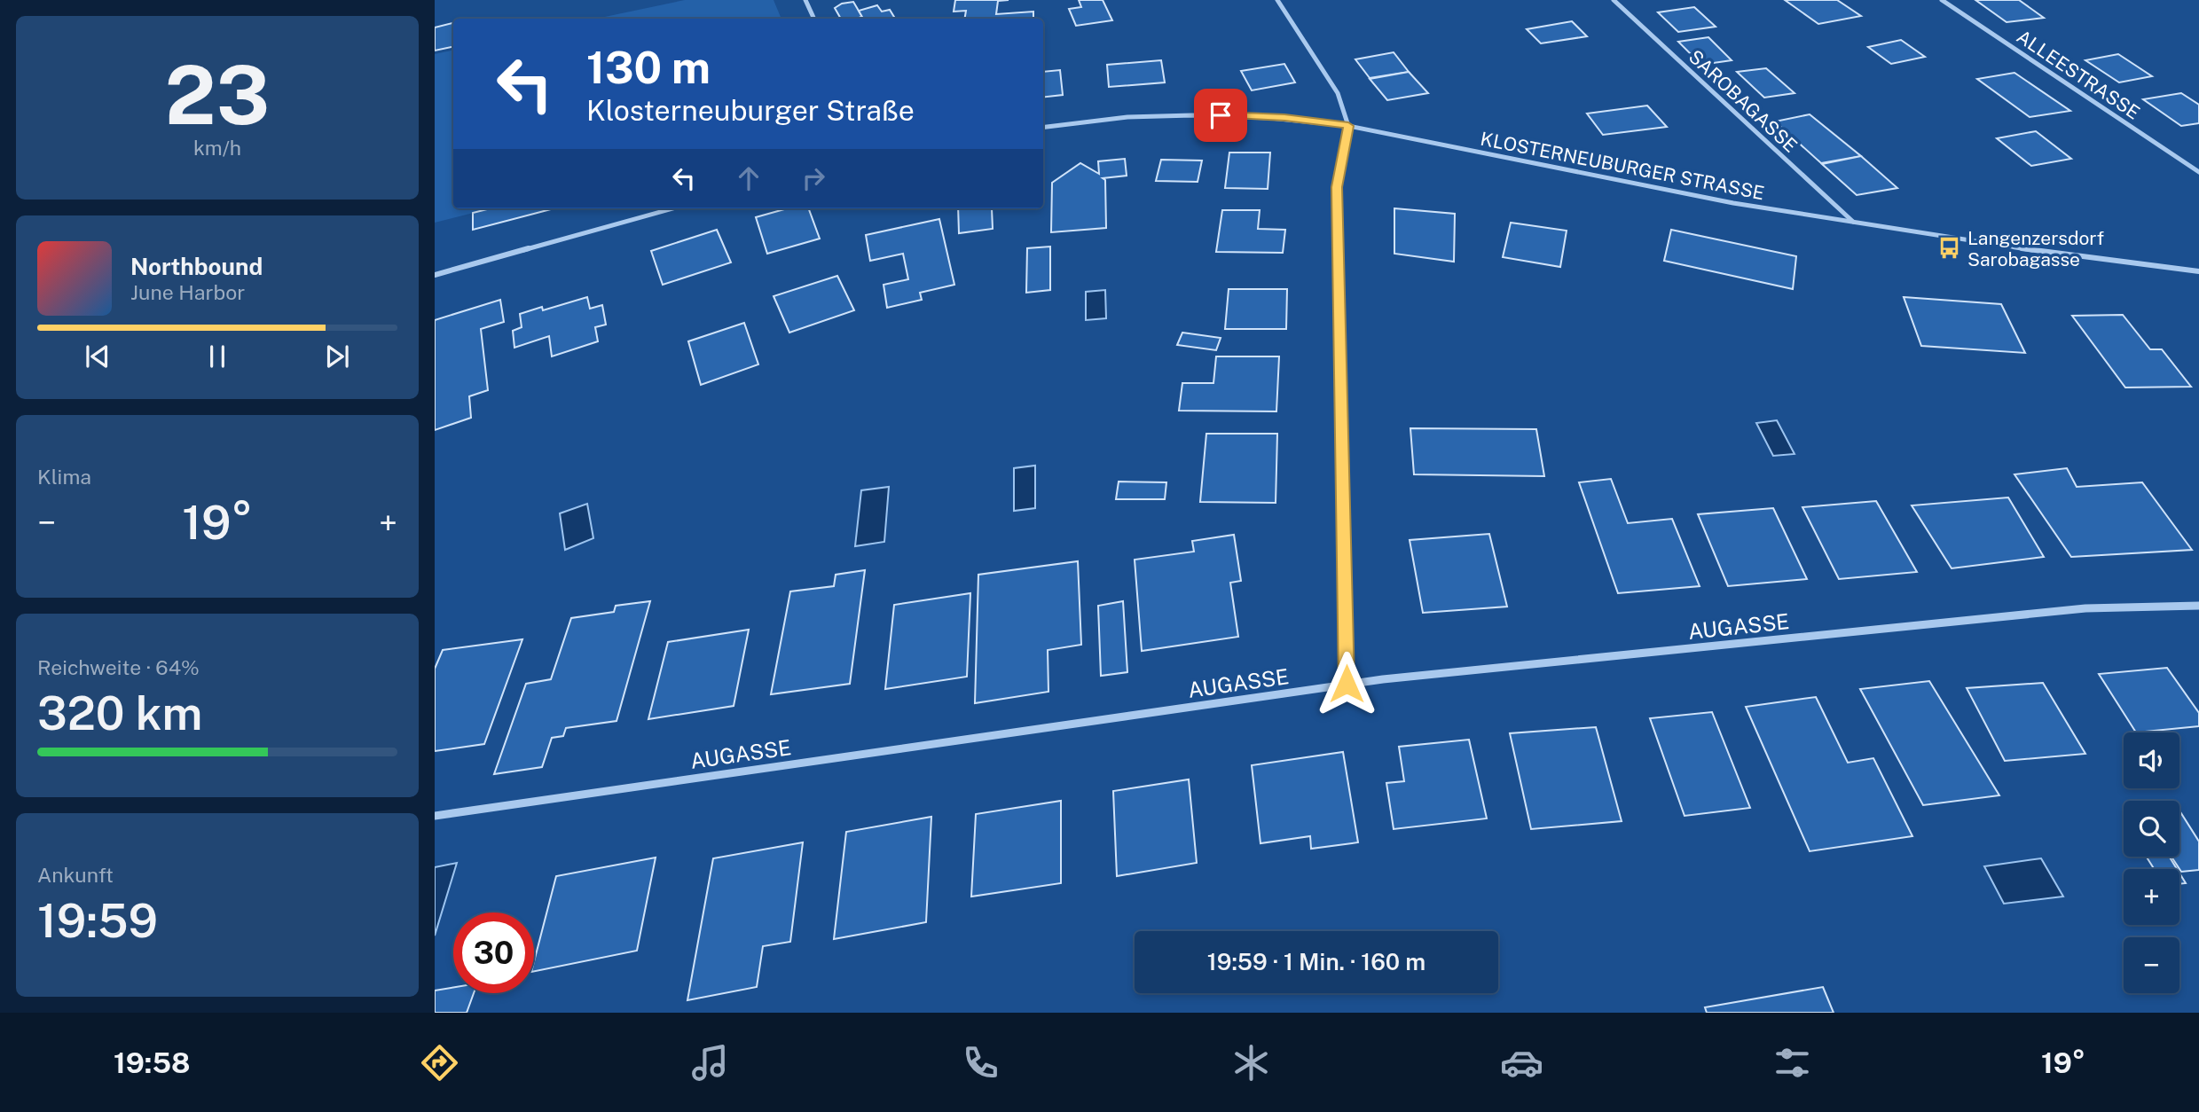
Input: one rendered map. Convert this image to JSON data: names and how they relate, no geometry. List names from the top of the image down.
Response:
{
  "streets": {
    "street": [
      "ALLEESTRASSE",
      "SAROBAGASSE",
      "KLOSTERNEUBURGER STRASSE",
      "AUGASSE"
    ]
  },
  "crossings": [
    ["SAROBAGASSE", "KLOSTERNEUBURGER STRASSE"]
  ],
  "places": {
    "bus stop": ["Langenzersdorf Sarobagasse"]
  },
  "page": {
    "tile": [
      ["23", "km/h"],
      "Klima",
      ["Reichweite · 64%", "320 km"],
      ["Ankunft", "19:59"]
    ],
    "turn": ["130 m", "Klosterneuburger Straße"],
    "song": ["Northbound", "June Harbor"],
    "heat": ["−", "19°", "+"],
    "map_buttons": ["+", "−"],
    "limit": "30",
    "trip": "19:59 · 1 Min. · 160 m",
    "tabs": ["19:58", "19°"]
  }
}
